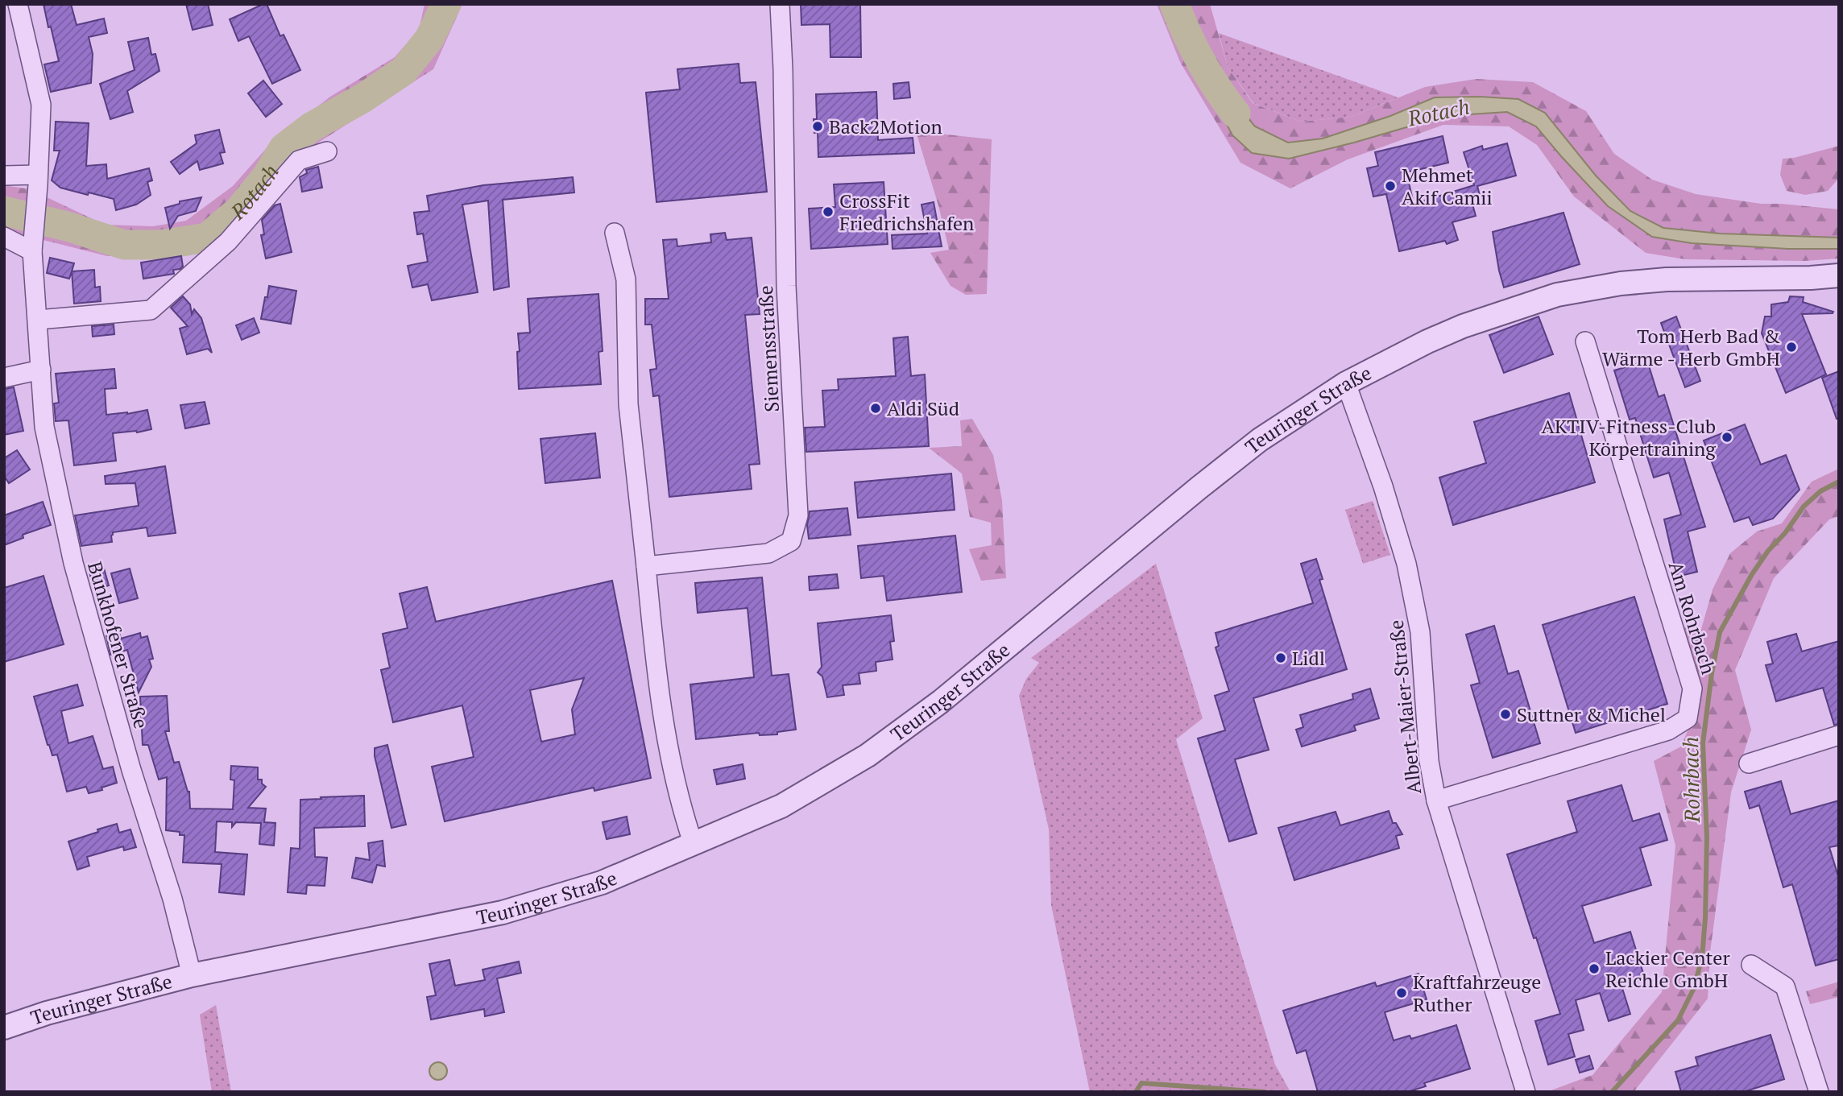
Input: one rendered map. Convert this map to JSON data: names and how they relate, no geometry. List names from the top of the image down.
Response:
{
  "streets": {
    "street": [
      "Siemensstraße",
      "Teuringer Straße",
      "Am Rohrbach",
      "Bunkhofener Straße",
      "Albert-Maier-Straße"
    ]
  },
  "crossings": [
    ["Teuringer Straße", "Bunkhofener Straße"],
    ["Teuringer Straße", "Albert-Maier-Straße"],
    ["Am Rohrbach", "Albert-Maier-Straße"]
  ],
  "water": ["Rotach", "Rohrbach"],
  "places": [
    "Back2Motion",
    "Mehmet Akif Camii",
    "CrossFit Friedrichshafen",
    "Tom Herb Bad & Wärme - Herb GmbH",
    "Aldi Süd",
    "AKTIV-Fitness-Club Körpertraining",
    "Lidl",
    "Suttner & Michel",
    "Lackier Center Reichle GmbH",
    "Kraftfahrzeuge Ruther"
  ]
}
